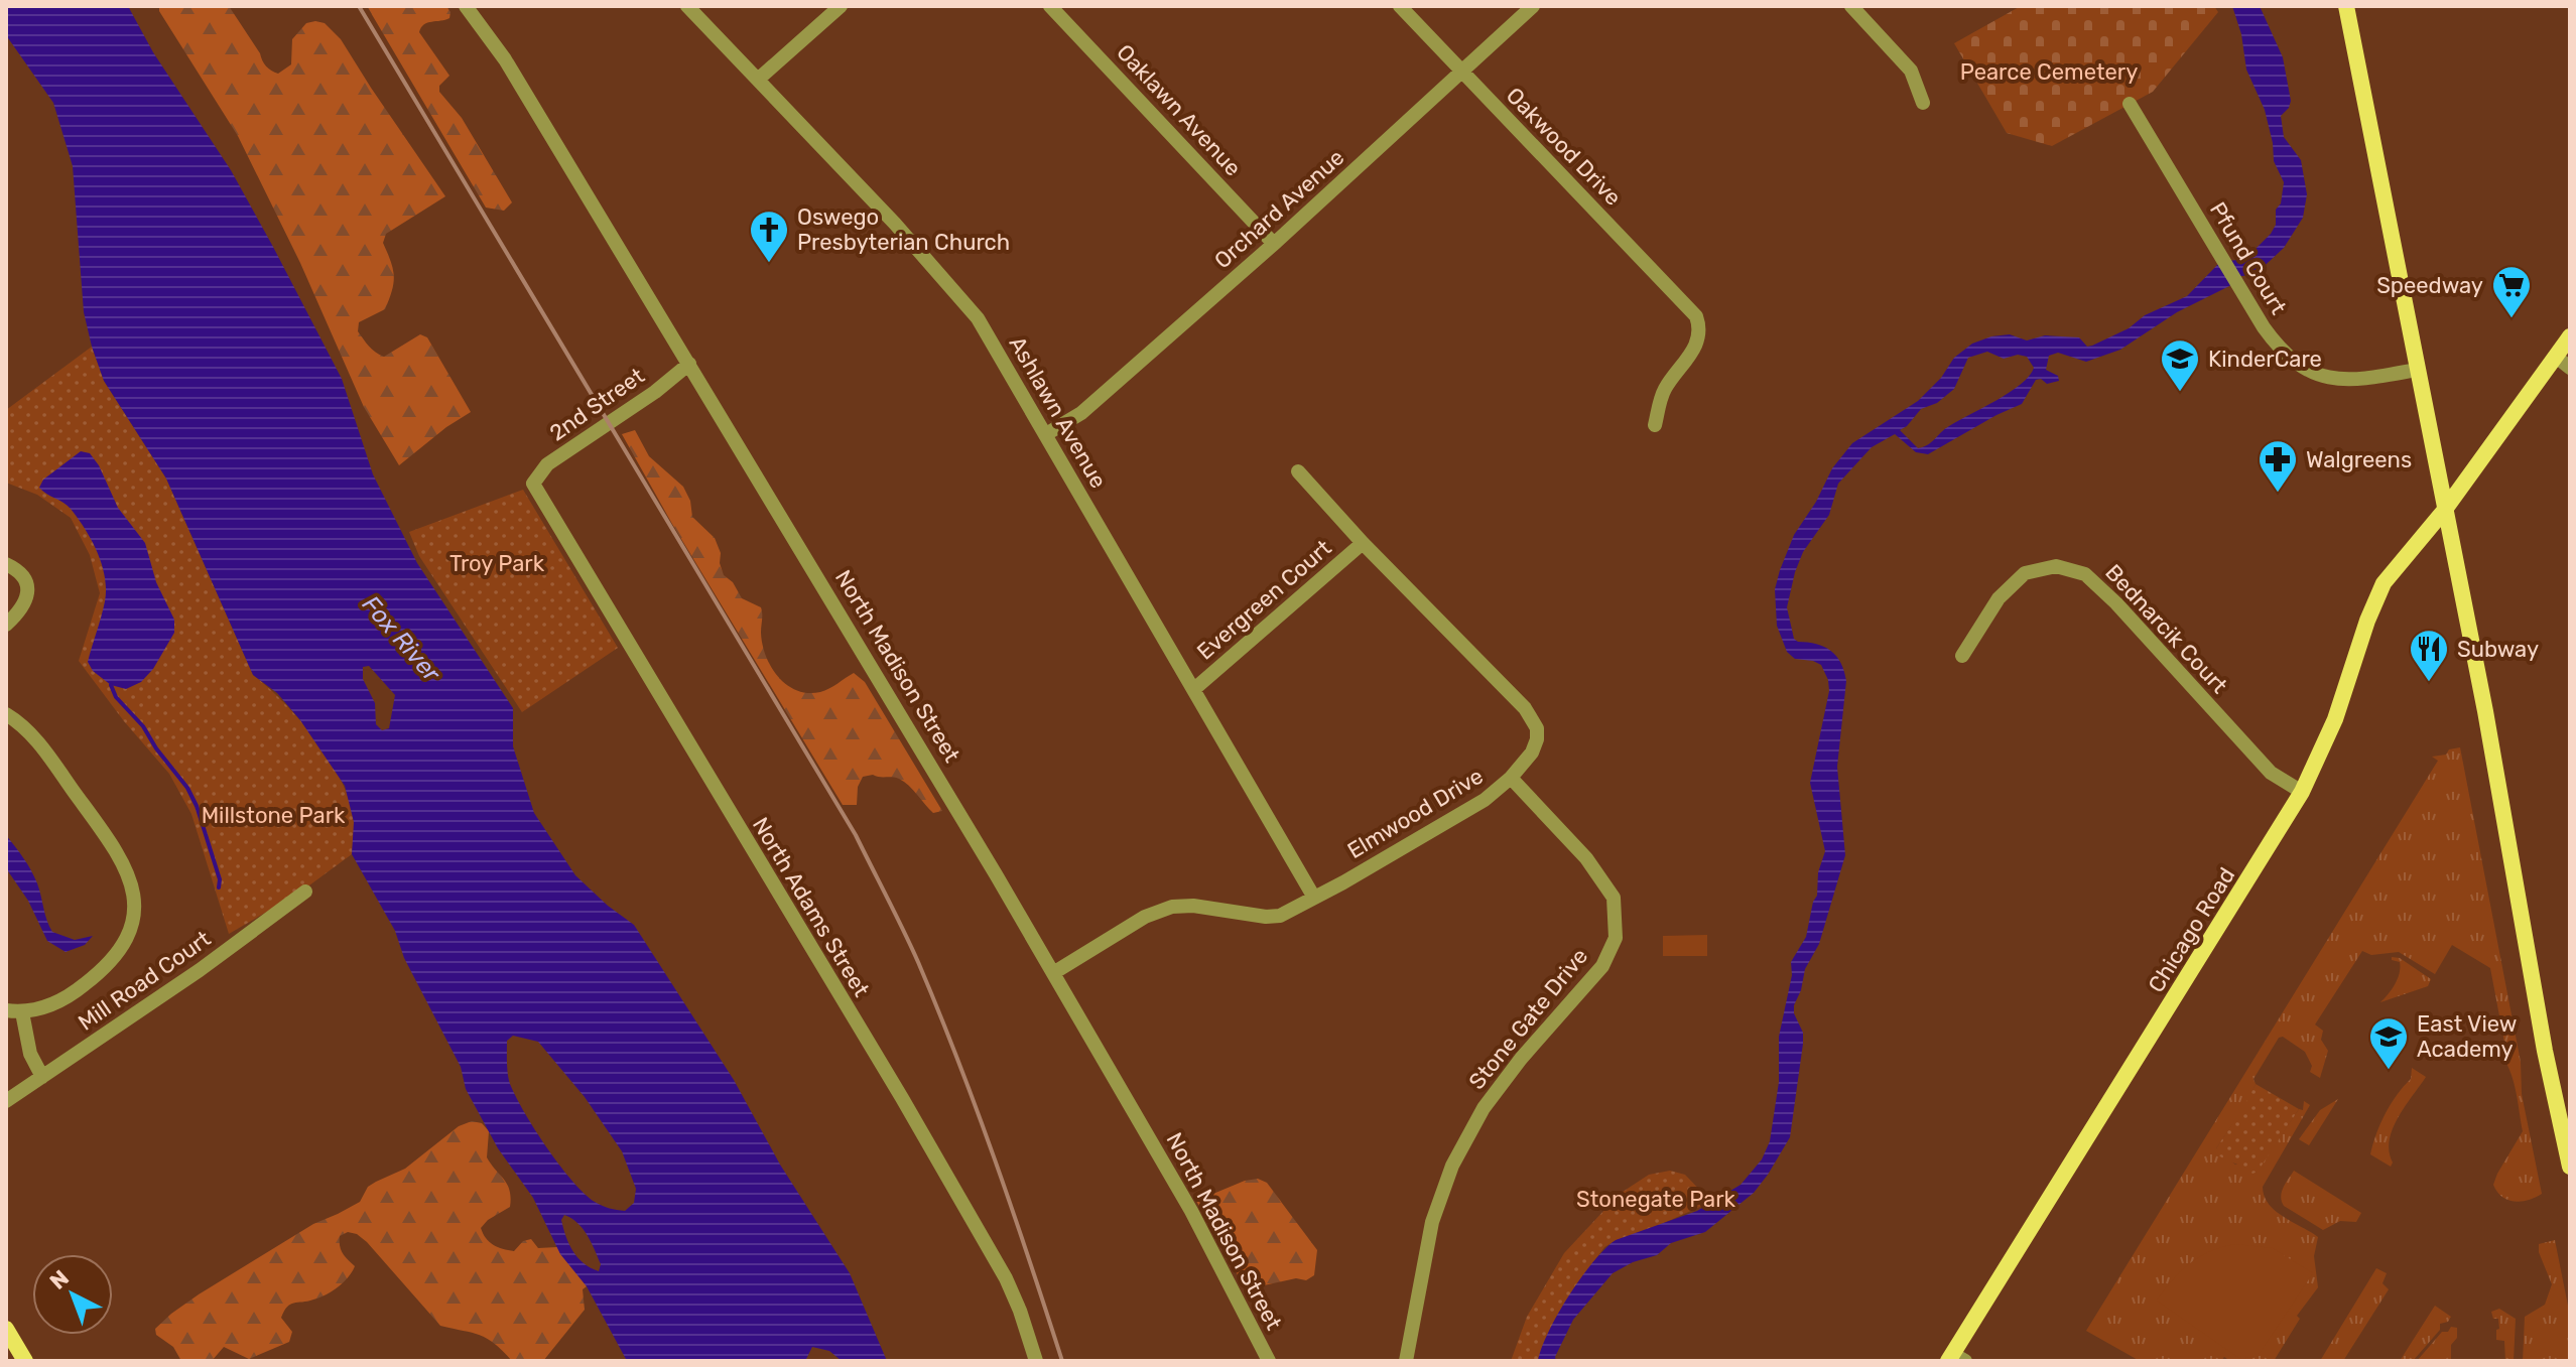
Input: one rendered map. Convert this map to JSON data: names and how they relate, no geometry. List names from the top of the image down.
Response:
{
  "streets": {
    "main road": ["Chicago Road"],
    "street": [
      "Oaklawn Avenue",
      "Oakwood Drive",
      "Orchard Avenue",
      "Pfund Court",
      "2nd Street",
      "Ashlawn Avenue",
      "Evergreen Court",
      "Bednarcik Court",
      "North Madison Street",
      "Elmwood Drive",
      "North Adams Street",
      "Mill Road Court",
      "Stone Gate Drive"
    ]
  },
  "crossings": [
    ["Oaklawn Avenue", "Orchard Avenue"],
    ["Oakwood Drive", "Orchard Avenue"],
    ["Orchard Avenue", "Ashlawn Avenue"],
    ["2nd Street", "North Madison Street"],
    ["2nd Street", "North Adams Street"],
    ["Ashlawn Avenue", "Evergreen Court"],
    ["Ashlawn Avenue", "Elmwood Drive"],
    ["Evergreen Court", "Elmwood Drive"],
    ["Bednarcik Court", "Chicago Road"],
    ["North Madison Street", "Elmwood Drive"],
    ["Elmwood Drive", "Stone Gate Drive"]
  ],
  "water": ["Fox River"],
  "parks": [
    "Pearce Cemetery",
    "Troy Park",
    "Millstone Park",
    "Stonegate Park"
  ],
  "places": {
    "church": ["Oswego Presbyterian Church"],
    "supermarket": ["Speedway"],
    "school or university": ["KinderCare", "East View Academy"],
    "pharmacy": ["Walgreens"],
    "restaurant": ["Subway"]
  },
  "north": "top left"
}
